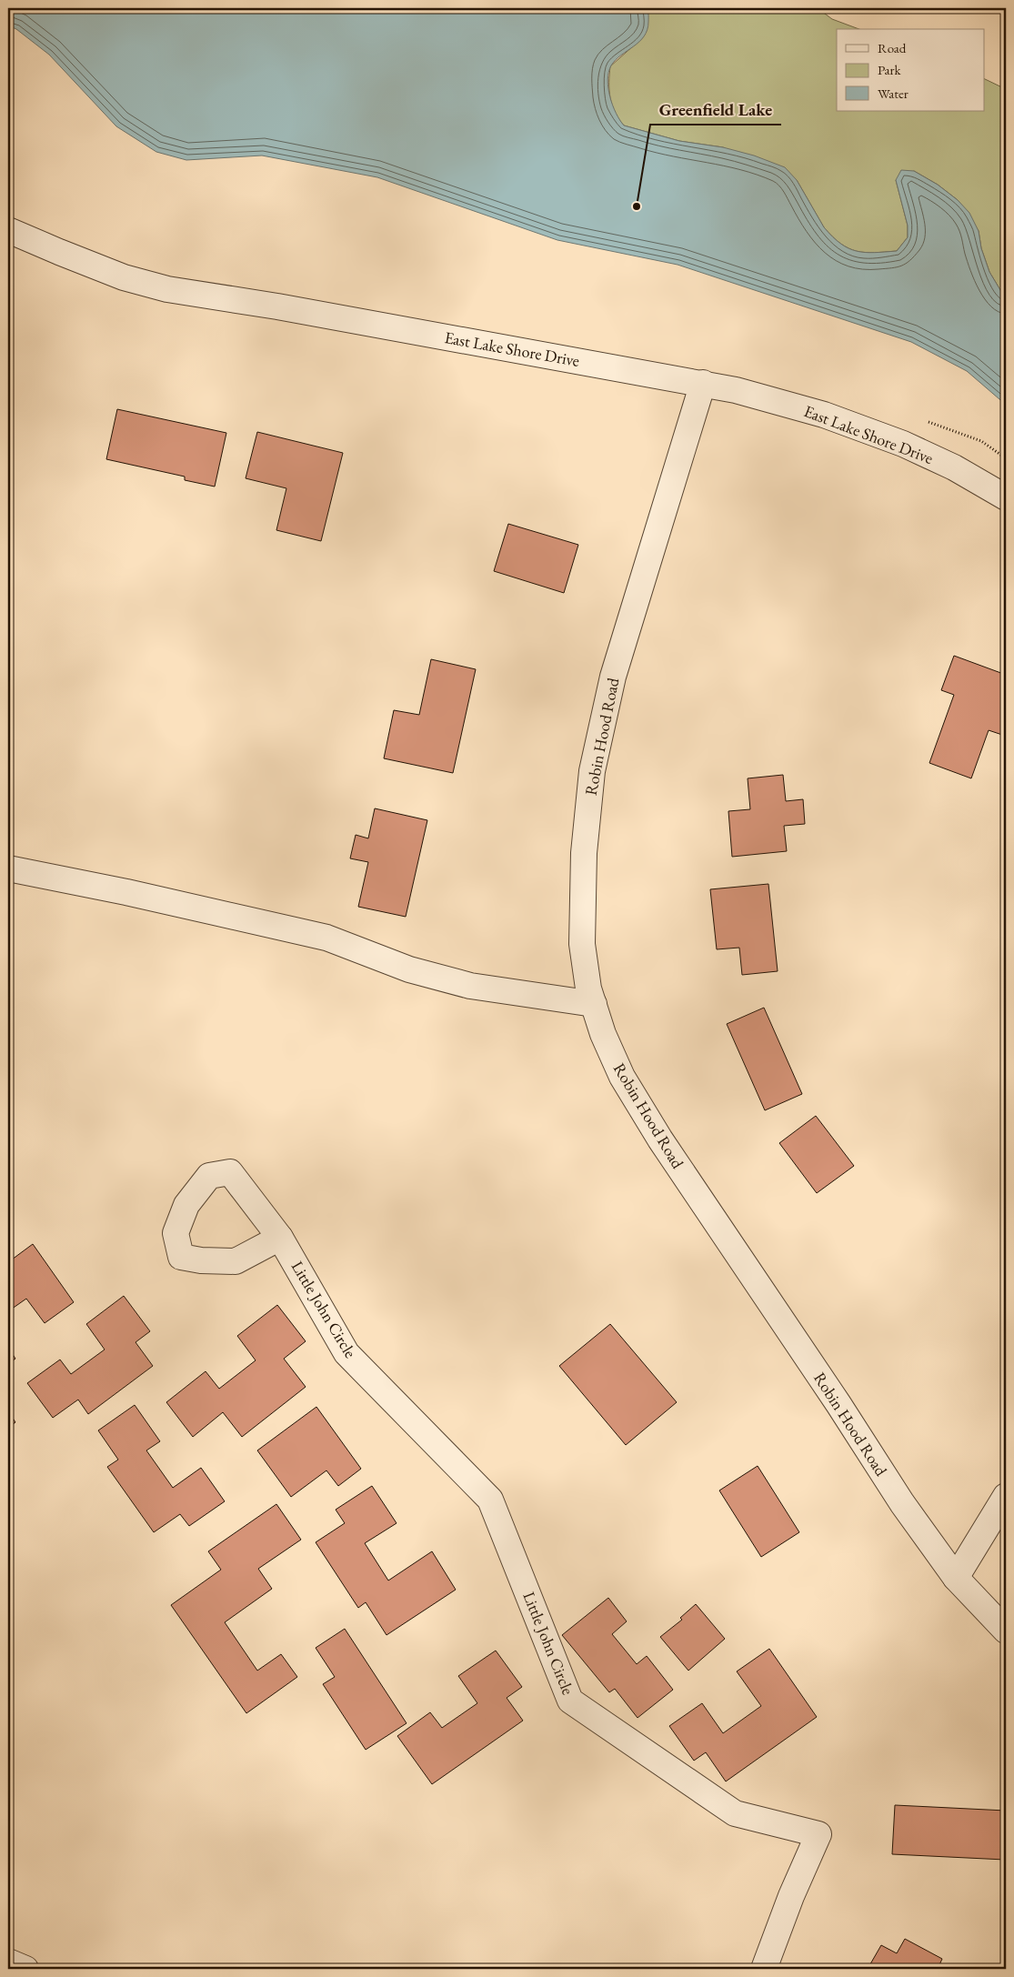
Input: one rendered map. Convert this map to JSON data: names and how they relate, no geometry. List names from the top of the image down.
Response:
{
  "streets": {
    "street": ["East Lake Shore Drive", "Robin Hood Road", "Little John Circle"]
  },
  "crossings": [
    ["East Lake Shore Drive", "Robin Hood Road"]
  ],
  "places": ["Greenfield Lake"],
  "legend": ["Road", "Park", "Water"]
}
